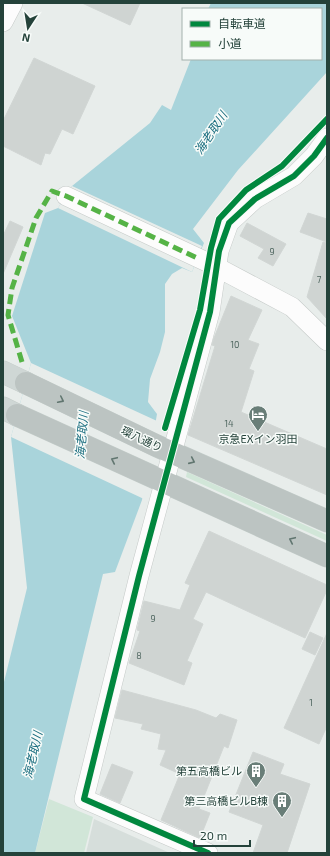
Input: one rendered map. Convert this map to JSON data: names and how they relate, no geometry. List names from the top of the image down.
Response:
{
  "streets": {
    "highway": ["環八通り"]
  },
  "water": ["海老取川"],
  "places": {
    "hotel": ["京急EXイン羽田"],
    "building": ["第五高橋ビル", "第三高橋ビルB棟"]
  },
  "house_numbers": [
    "9",
    "7",
    "10",
    "14",
    "9",
    "8",
    "1"
  ],
  "legend": ["自転車道", "小道"],
  "scale_bar": "20 m",
  "north": "bottom"
}
